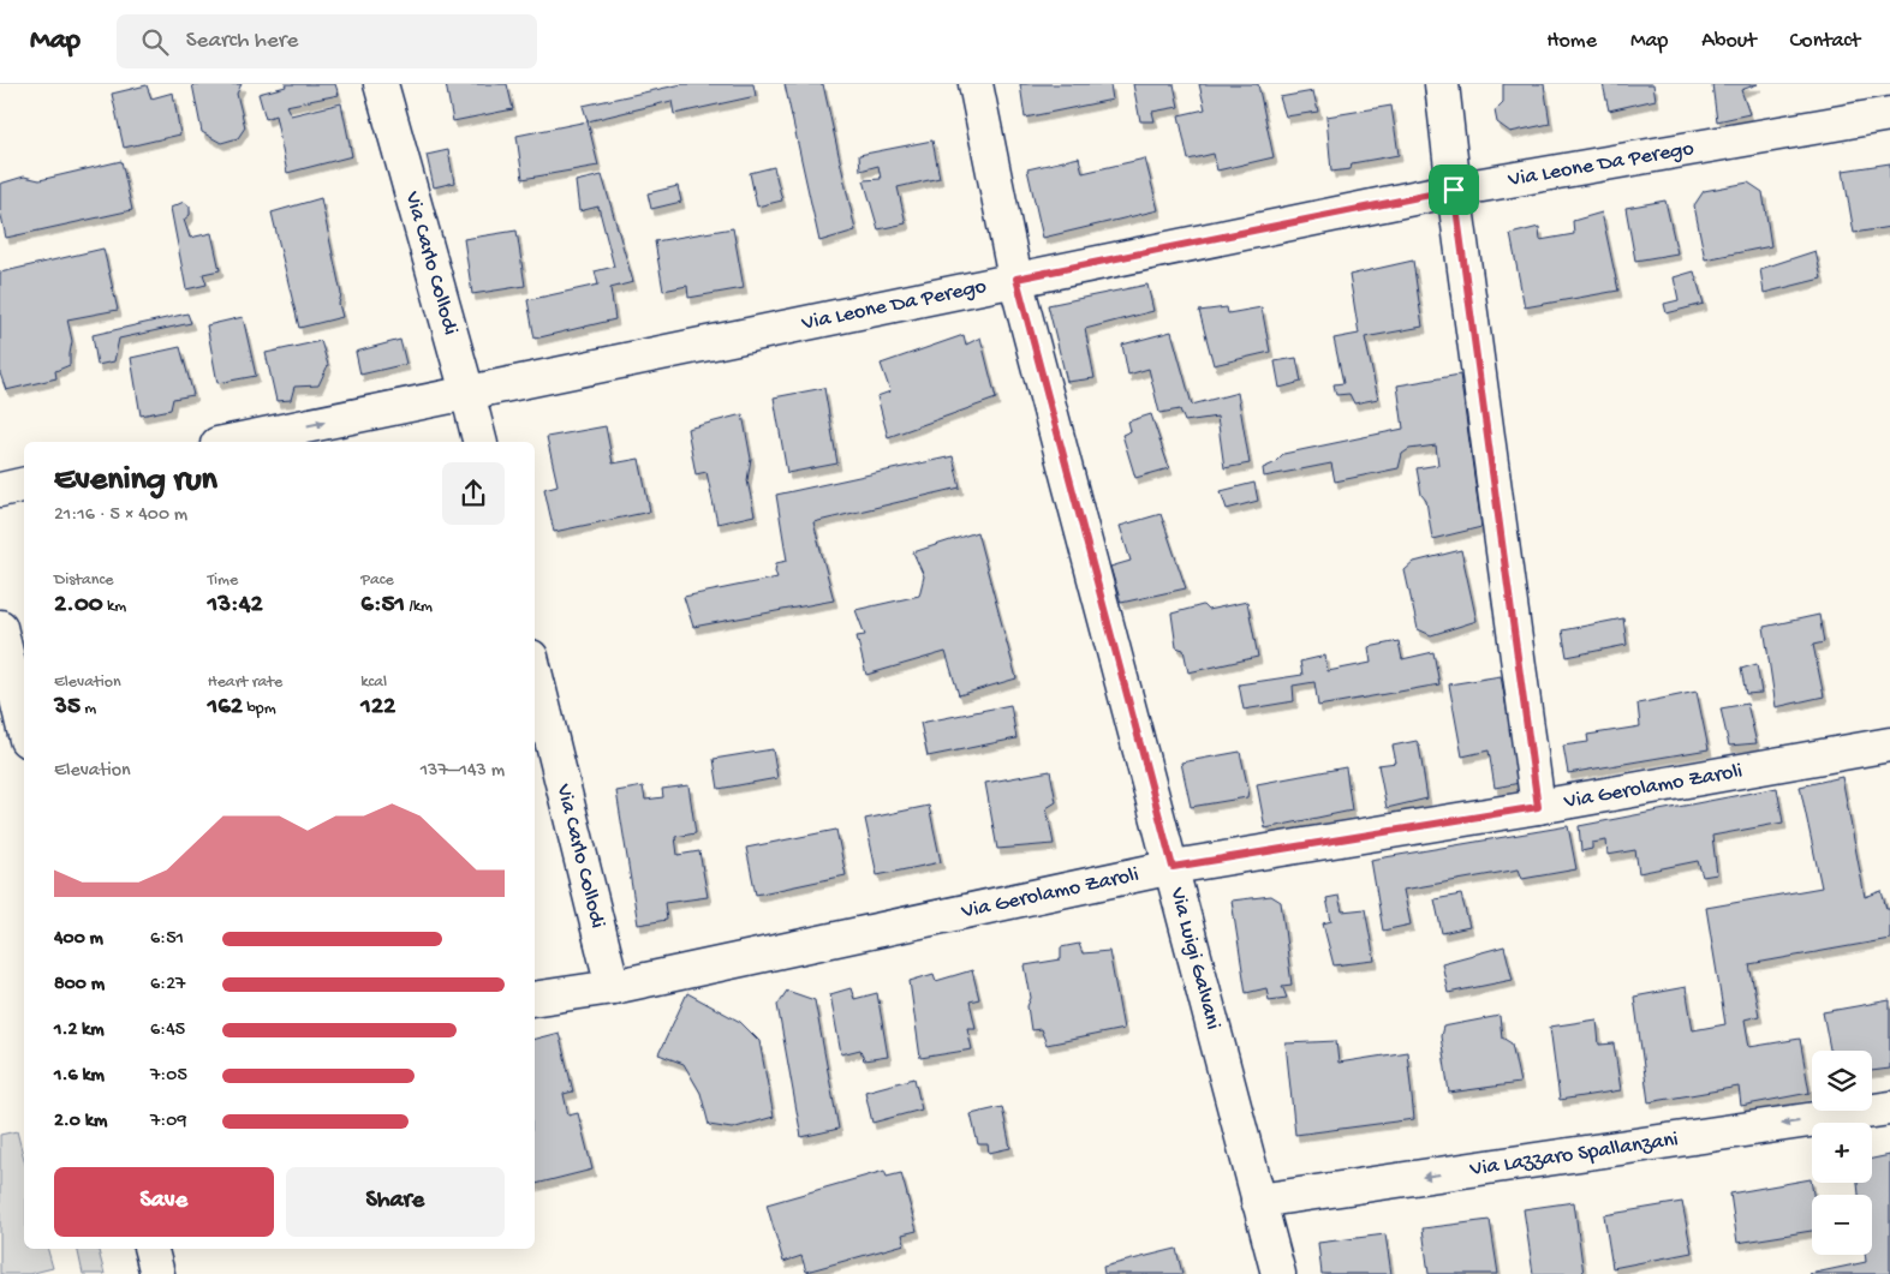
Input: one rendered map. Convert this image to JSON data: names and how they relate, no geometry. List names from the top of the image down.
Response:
{
  "streets": {
    "street": [
      "Via Leone Da Perego",
      "Via Carlo Collodi",
      "Via Gerolamo Zaroli",
      "Via Luigi Galvani",
      "Via Lazzaro Spallanzani"
    ]
  },
  "crossings": [
    ["Via Leone Da Perego", "Via Carlo Collodi"],
    ["Via Leone Da Perego", "Via Luigi Galvani"],
    ["Via Carlo Collodi", "Via Gerolamo Zaroli"],
    ["Via Gerolamo Zaroli", "Via Luigi Galvani"],
    ["Via Luigi Galvani", "Via Lazzaro Spallanzani"]
  ],
  "one_way": ["Via Lazzaro Spallanzani"],
  "page": {
    "header": "Map",
    "search": "Search here",
    "nav": [
      "Home",
      "Map",
      "About",
      "Contact"
    ],
    "heading": ["Evening run", "21:16 · 5 × 400 m"],
    "stats": [
      ["Distance", "2.00 km"],
      ["Time", "13:42"],
      ["Pace", "6:51 /km"],
      ["Elevation", "35 m"],
      ["Heart rate", "162 bpm"],
      ["kcal", "122"]
    ],
    "chart": ["Elevation", "137–143 m"],
    "list": [
      {
        "name": "400 m",
        "note": "6:51"
      },
      {
        "name": "800 m",
        "note": "6:27"
      },
      {
        "name": "1.2 km",
        "note": "6:45"
      },
      {
        "name": "1.6 km",
        "note": "7:05"
      },
      {
        "name": "2.0 km",
        "note": "7:09"
      }
    ],
    "map_buttons": ["+", "−"],
    "buttons": ["Save", "Share"]
  }
}
